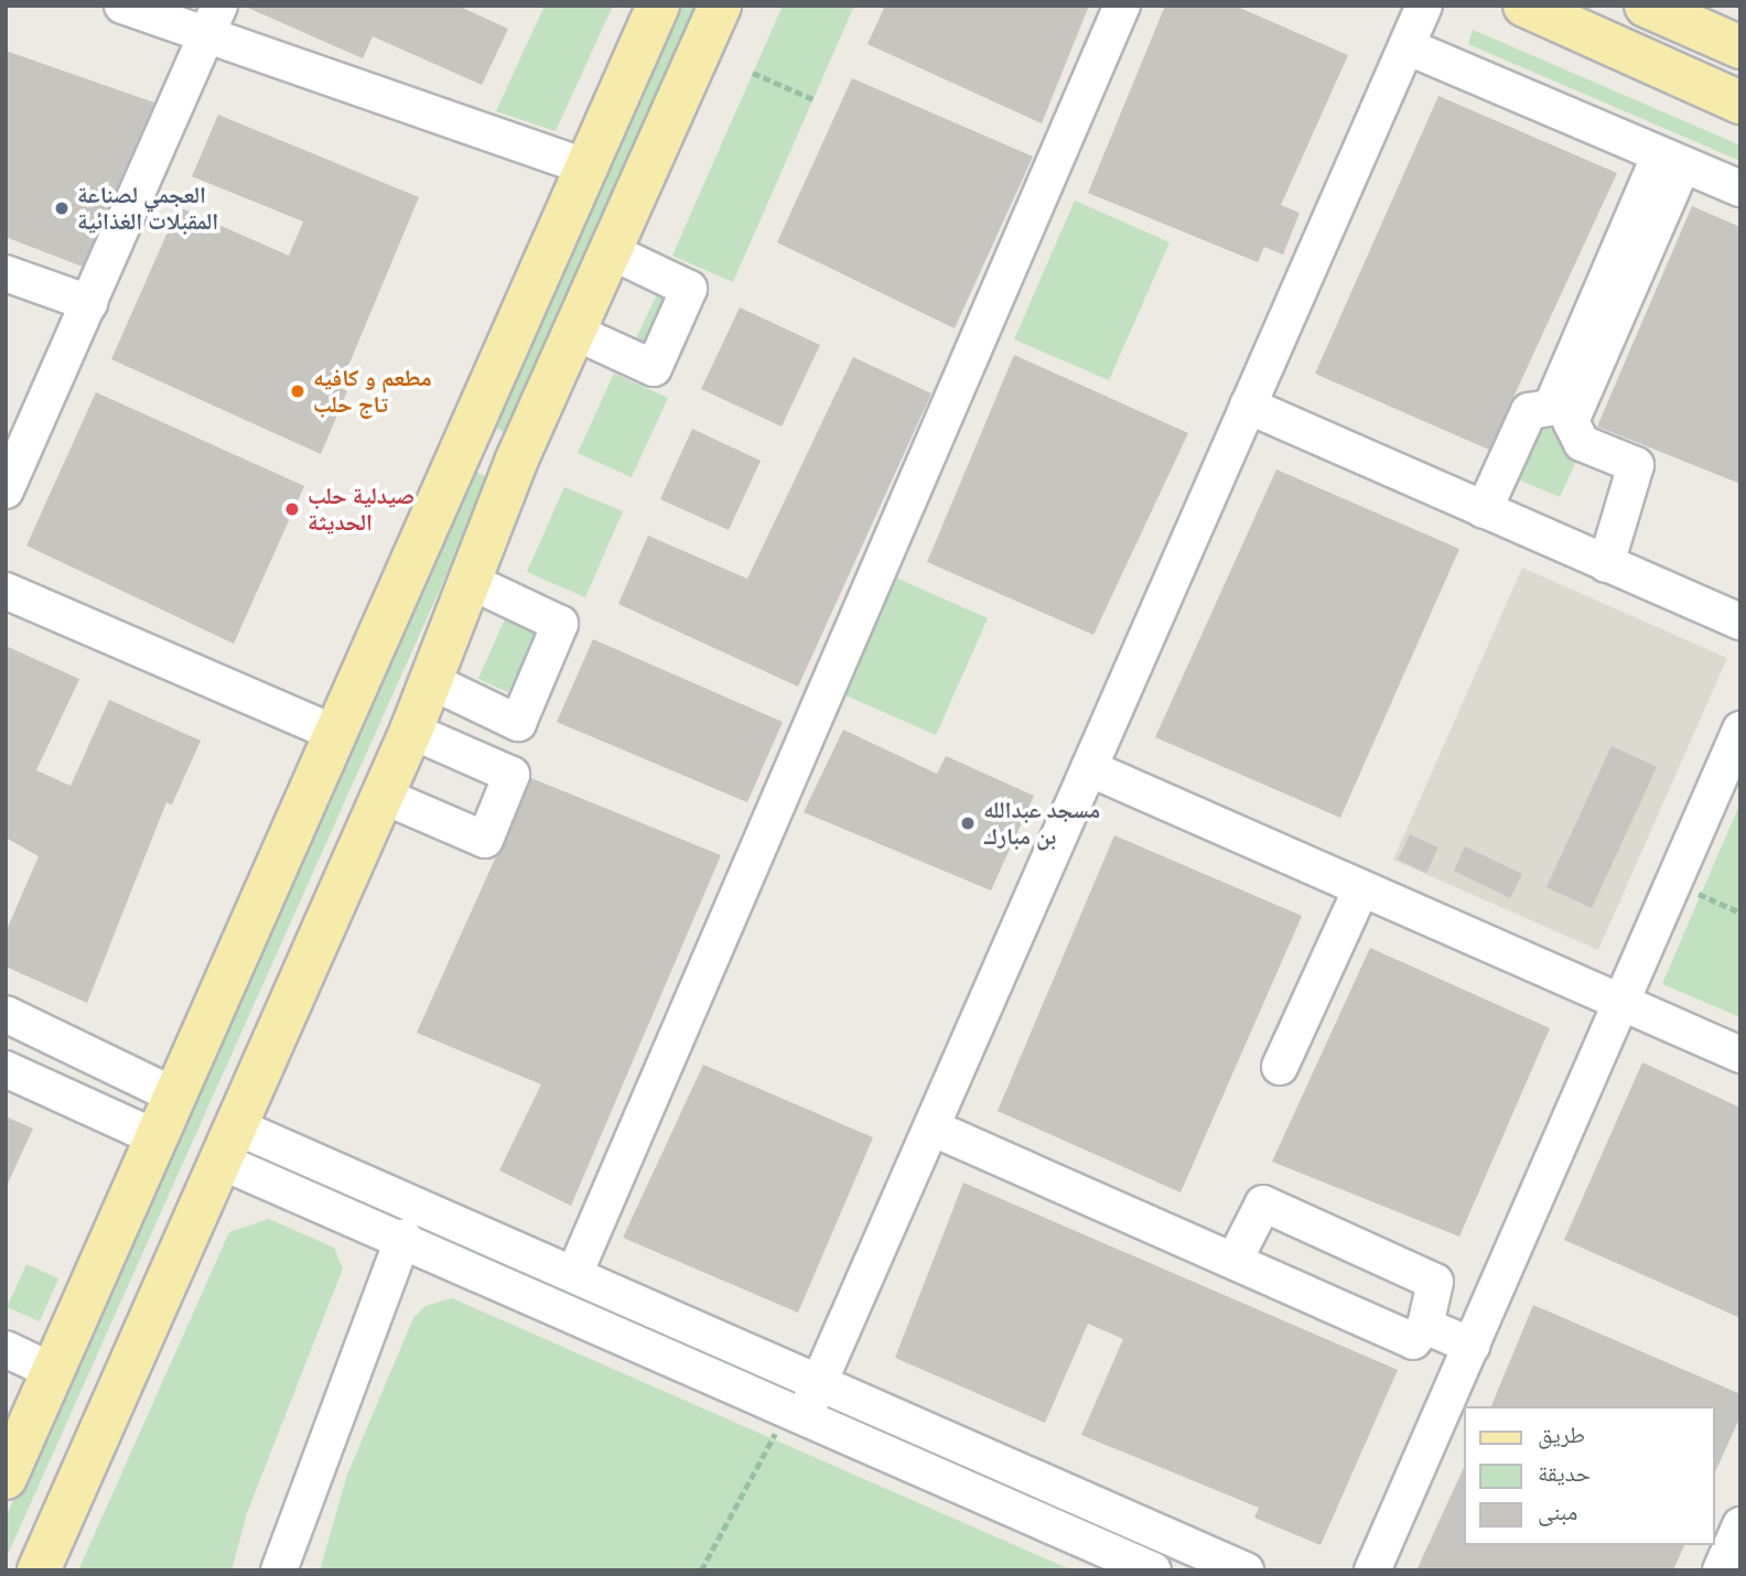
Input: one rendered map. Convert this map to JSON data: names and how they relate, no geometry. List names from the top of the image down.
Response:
{
  "places": [
    "العجمي لصناعة المقبلات الغذائية",
    "مطعم و كافيه تاج حلب",
    "صيدلية حلب الحديثة",
    "مسجد عبدالله بن مبارك"
  ],
  "legend": ["طريق", "حديقة", "مبنى"]
}
